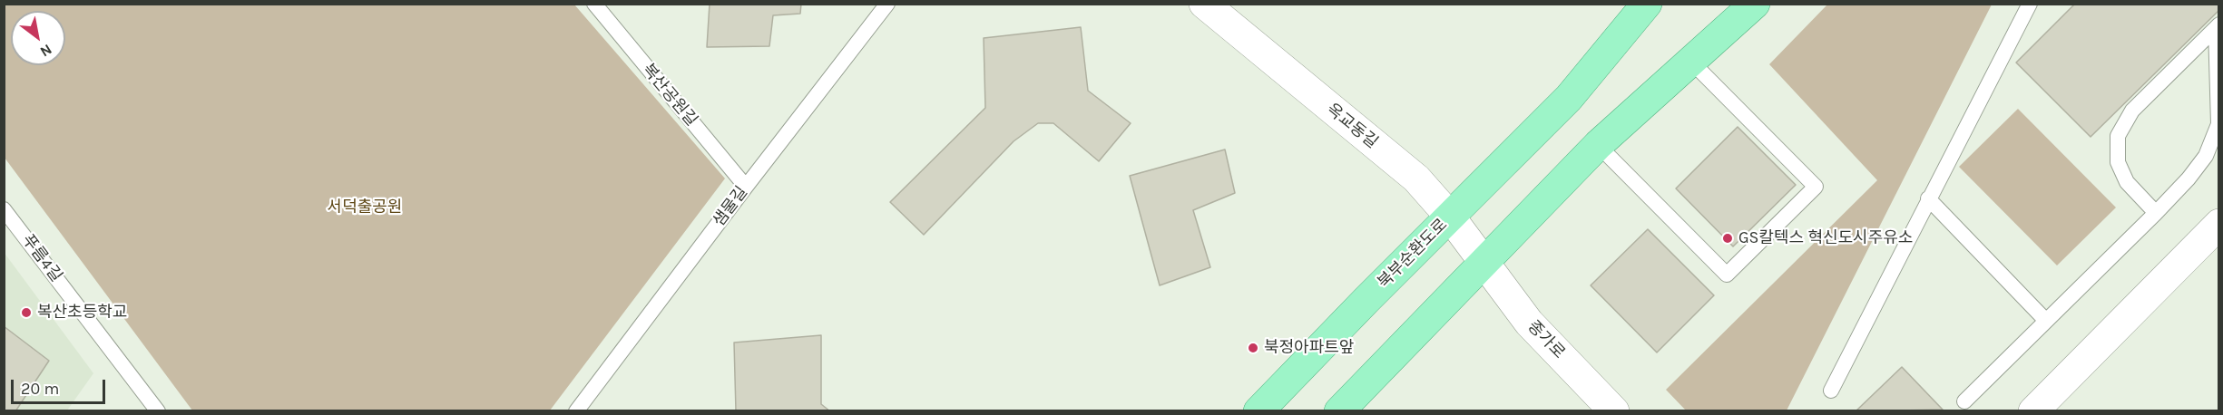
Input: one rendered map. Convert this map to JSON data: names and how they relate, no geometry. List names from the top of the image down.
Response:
{
  "streets": {
    "main road": ["북부순환도로"],
    "street": ["옥교동길", "종가로"],
    "lane": ["복산공원길", "샘물길", "푸름4길"]
  },
  "crossings": [
    ["복산공원길", "샘물길"],
    ["옥교동길", "북부순환도로"],
    ["옥교동길", "종가로"]
  ],
  "parks": ["서덕출공원"],
  "places": ["GS칼텍스 혁신도시주유소", "복산초등학교", "북정아파트앞"],
  "scale_bar": "20 m",
  "north": "bottom right"
}
